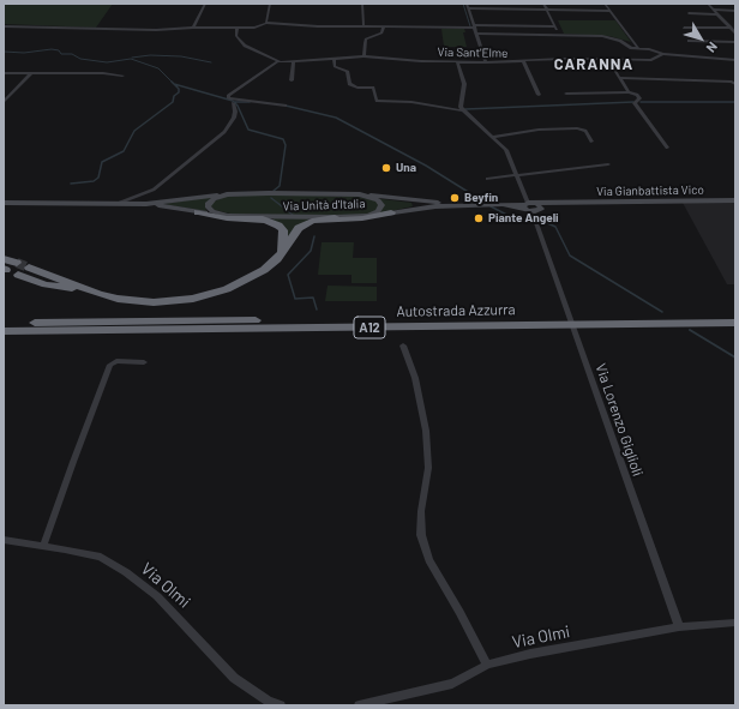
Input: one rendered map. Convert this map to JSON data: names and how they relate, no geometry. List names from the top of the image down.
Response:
{
  "streets": {
    "highway": ["Autostrada Azzurra", "A12"],
    "main road": ["Via Gianbattista Vico", "Via Unità d'Italia"],
    "street": ["Via Sant'Elme", "Via Lorenzo Giglioli", "Via Olmi"]
  },
  "crossings": [
    ["Via Gianbattista Vico", "Via Lorenzo Giglioli"],
    ["Via Lorenzo Giglioli", "Via Olmi"]
  ],
  "districts": ["CARANNA"],
  "places": ["Una", "Beyfin", "Piante Angeli"],
  "north": "bottom right"
}
